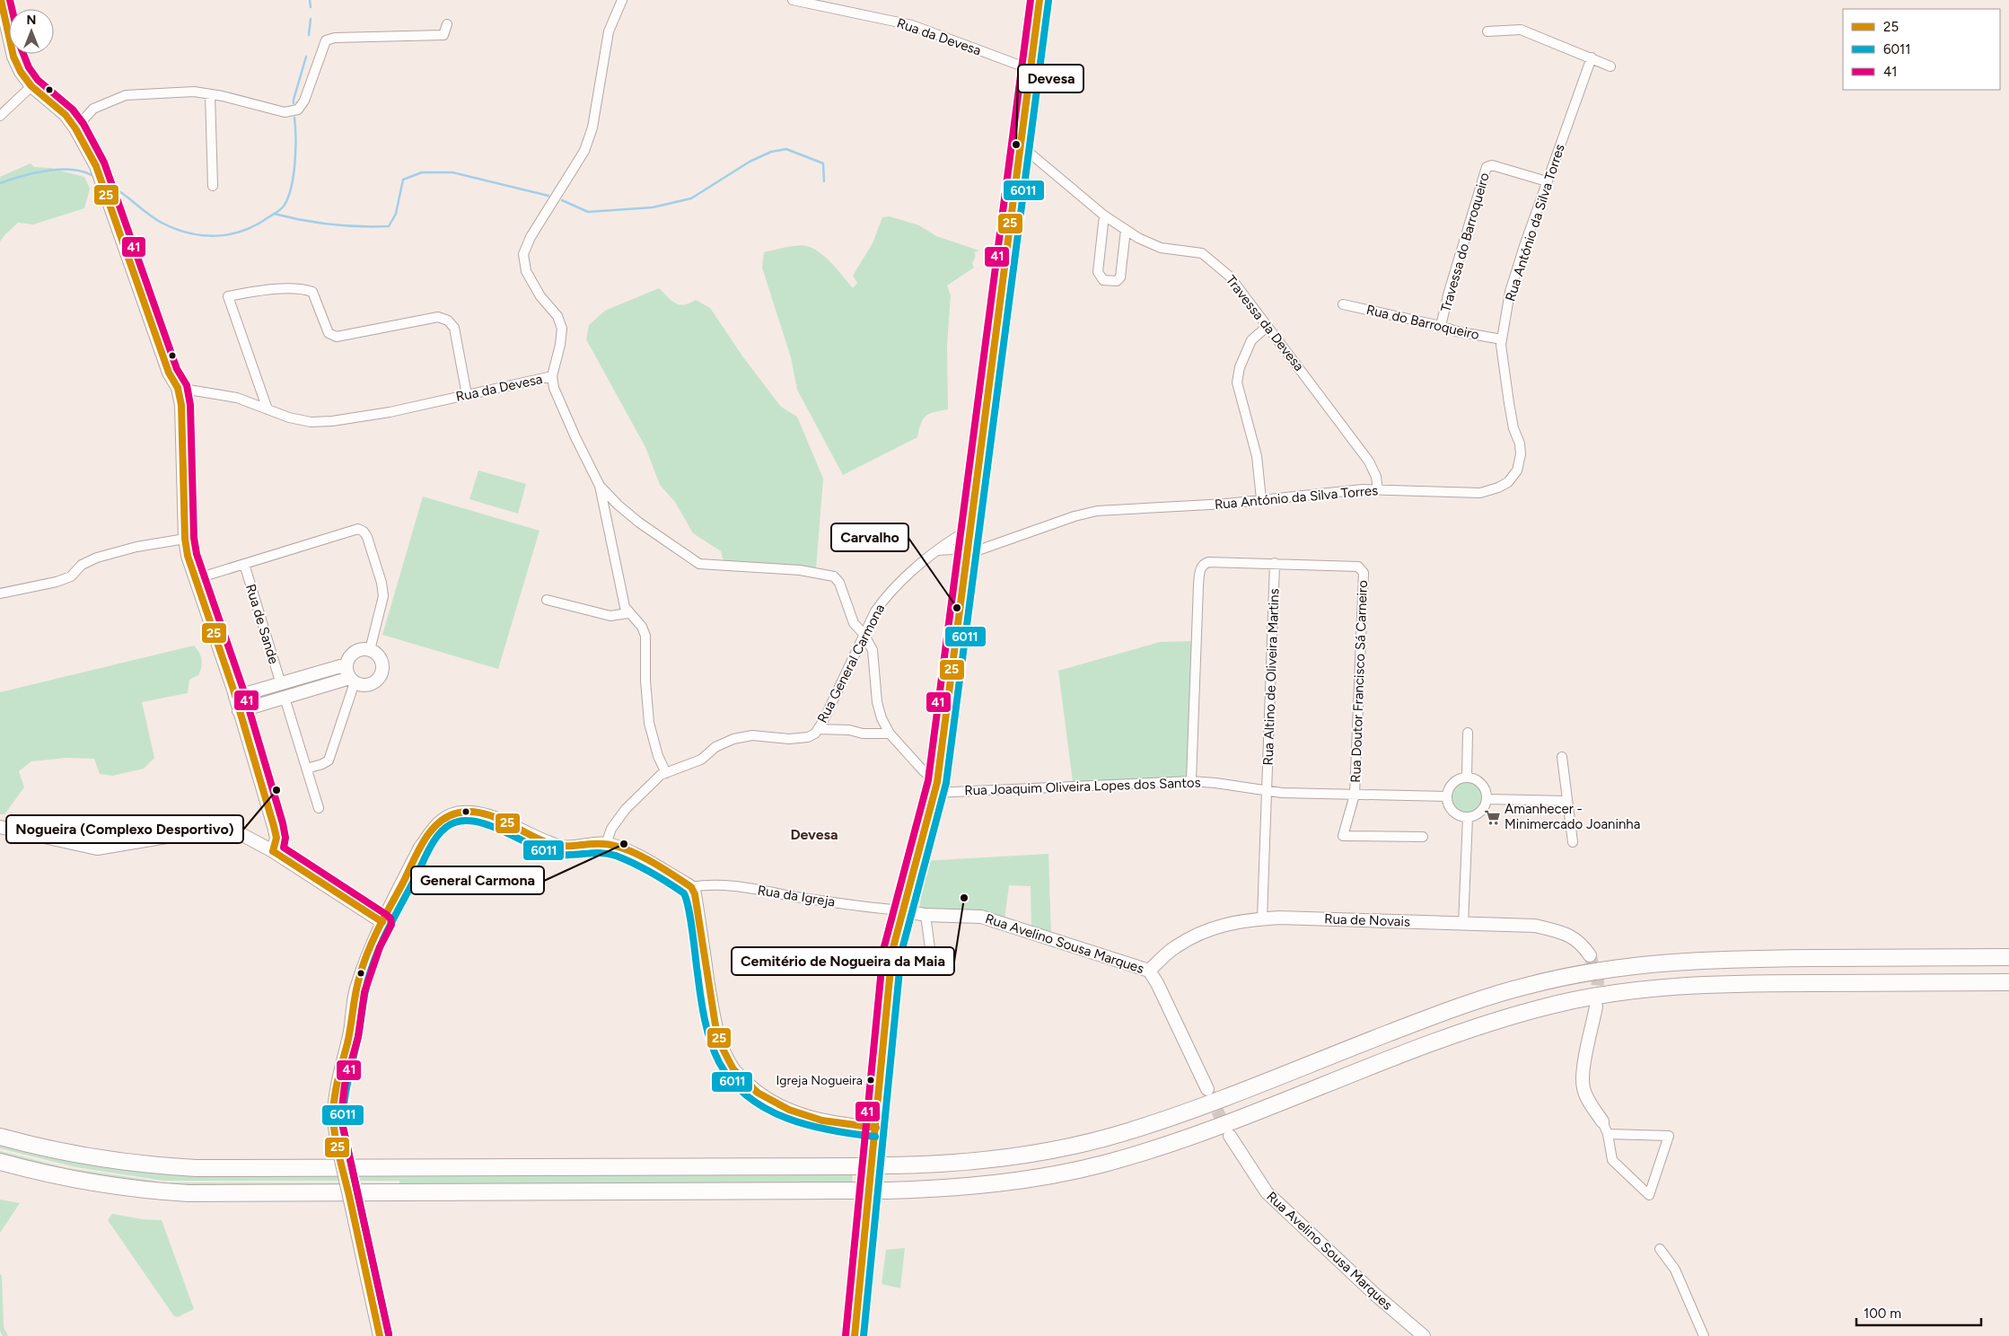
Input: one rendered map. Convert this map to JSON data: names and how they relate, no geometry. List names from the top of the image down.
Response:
{
  "streets": {
    "street": [
      "Rua da Devesa",
      "Rua António da Silva Torres",
      "Travessa do Barroqueiro",
      "Rua do Barroqueiro",
      "Travessa da Devesa",
      "Rua de Sande",
      "Rua General Carmona",
      "Rua Altino de Oliveira Martins",
      "Rua Doutor Francisco Sá Carneiro",
      "Rua Joaquim Oliveira Lopes dos Santos",
      "Rua da Igreja",
      "Rua de Novais",
      "Rua Avelino Sousa Marques"
    ]
  },
  "crossings": [
    ["Rua António da Silva Torres", "Travessa do Barroqueiro"],
    ["Rua António da Silva Torres", "Rua do Barroqueiro"],
    ["Rua António da Silva Torres", "Travessa da Devesa"],
    ["Travessa do Barroqueiro", "Rua do Barroqueiro"],
    ["Rua Altino de Oliveira Martins", "Rua Doutor Francisco Sá Carneiro"],
    ["Rua Altino de Oliveira Martins", "Rua Joaquim Oliveira Lopes dos Santos"],
    ["Rua Altino de Oliveira Martins", "Rua de Novais"],
    ["Rua Doutor Francisco Sá Carneiro", "Rua Joaquim Oliveira Lopes dos Santos"],
    ["Rua da Igreja", "Rua Avelino Sousa Marques"],
    ["Rua de Novais", "Rua Avelino Sousa Marques"]
  ],
  "districts": ["Devesa"],
  "places": {
    "other": [
      "Devesa",
      "Carvalho",
      "Nogueira (Complexo Desportivo)",
      "General Carmona",
      "Cemitério de Nogueira da Maia",
      "Igreja Nogueira"
    ],
    "supermarket": ["Amanhecer - Minimercado Joaninha"]
  },
  "lines": ["transit line 25", "transit line 41", "transit line 6011"],
  "legend": ["25", "6011", "41"],
  "scale_bar": "100 m",
  "north": "top"
}
